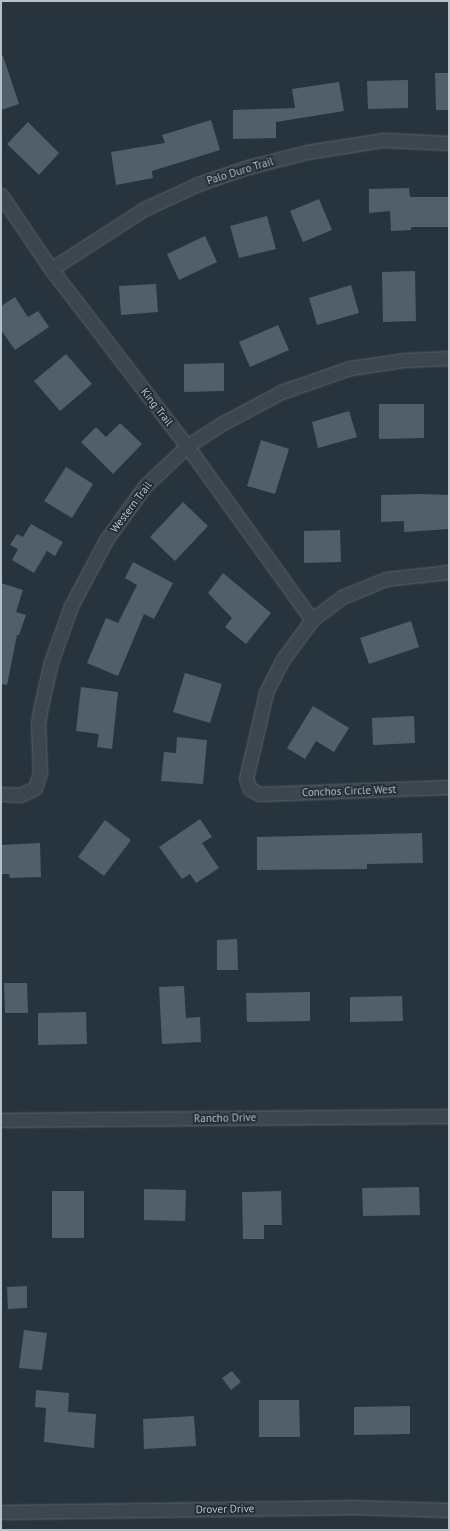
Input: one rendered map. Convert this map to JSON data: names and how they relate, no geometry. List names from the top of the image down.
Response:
{
  "streets": {
    "street": [
      "Palo Duro Trail",
      "King Trail",
      "Western Trail",
      "Conchos Circle West",
      "Rancho Drive",
      "Drover Drive"
    ]
  },
  "crossings": [
    ["Palo Duro Trail", "King Trail"],
    ["King Trail", "Western Trail"],
    ["King Trail", "Conchos Circle West"]
  ]
}
